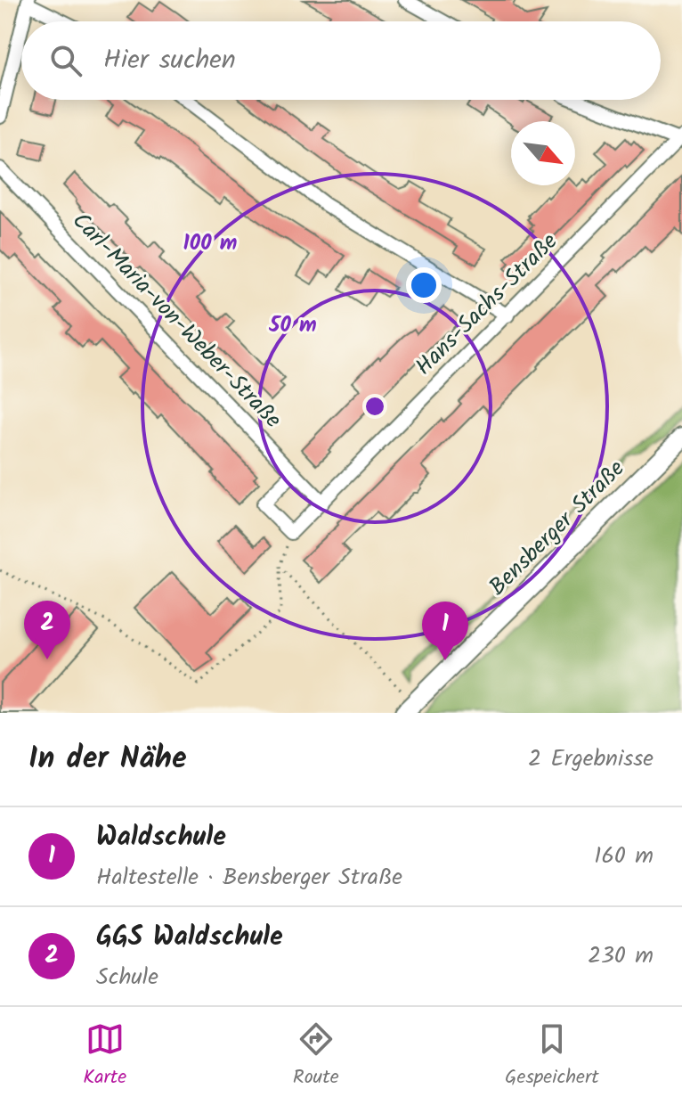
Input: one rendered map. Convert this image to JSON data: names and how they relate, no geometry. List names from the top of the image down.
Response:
{
  "streets": {
    "main road": ["Bensberger Straße"],
    "street": ["Hans-Sachs-Straße", "Carl-Maria-von-Weber-Straße"]
  },
  "crossings": [
    ["Hans-Sachs-Straße", "Carl-Maria-von-Weber-Straße"]
  ],
  "north": "bottom right",
  "page": {
    "search": "Hier suchen",
    "pins": ["2", "1"],
    "heading": ["In der Nähe", "2 Ergebnisse"],
    "list": [
      {
        "mark": "1",
        "name": "Waldschule",
        "note": "Haltestelle · Bensberger Straße",
        "value": "160 m"
      },
      {
        "mark": "2",
        "name": "GGS Waldschule",
        "note": "Schule",
        "value": "230 m"
      }
    ],
    "nav": ["Karte", "Route", "Gespeichert"]
  },
  "rings": ["100 m", "50 m"]
}
